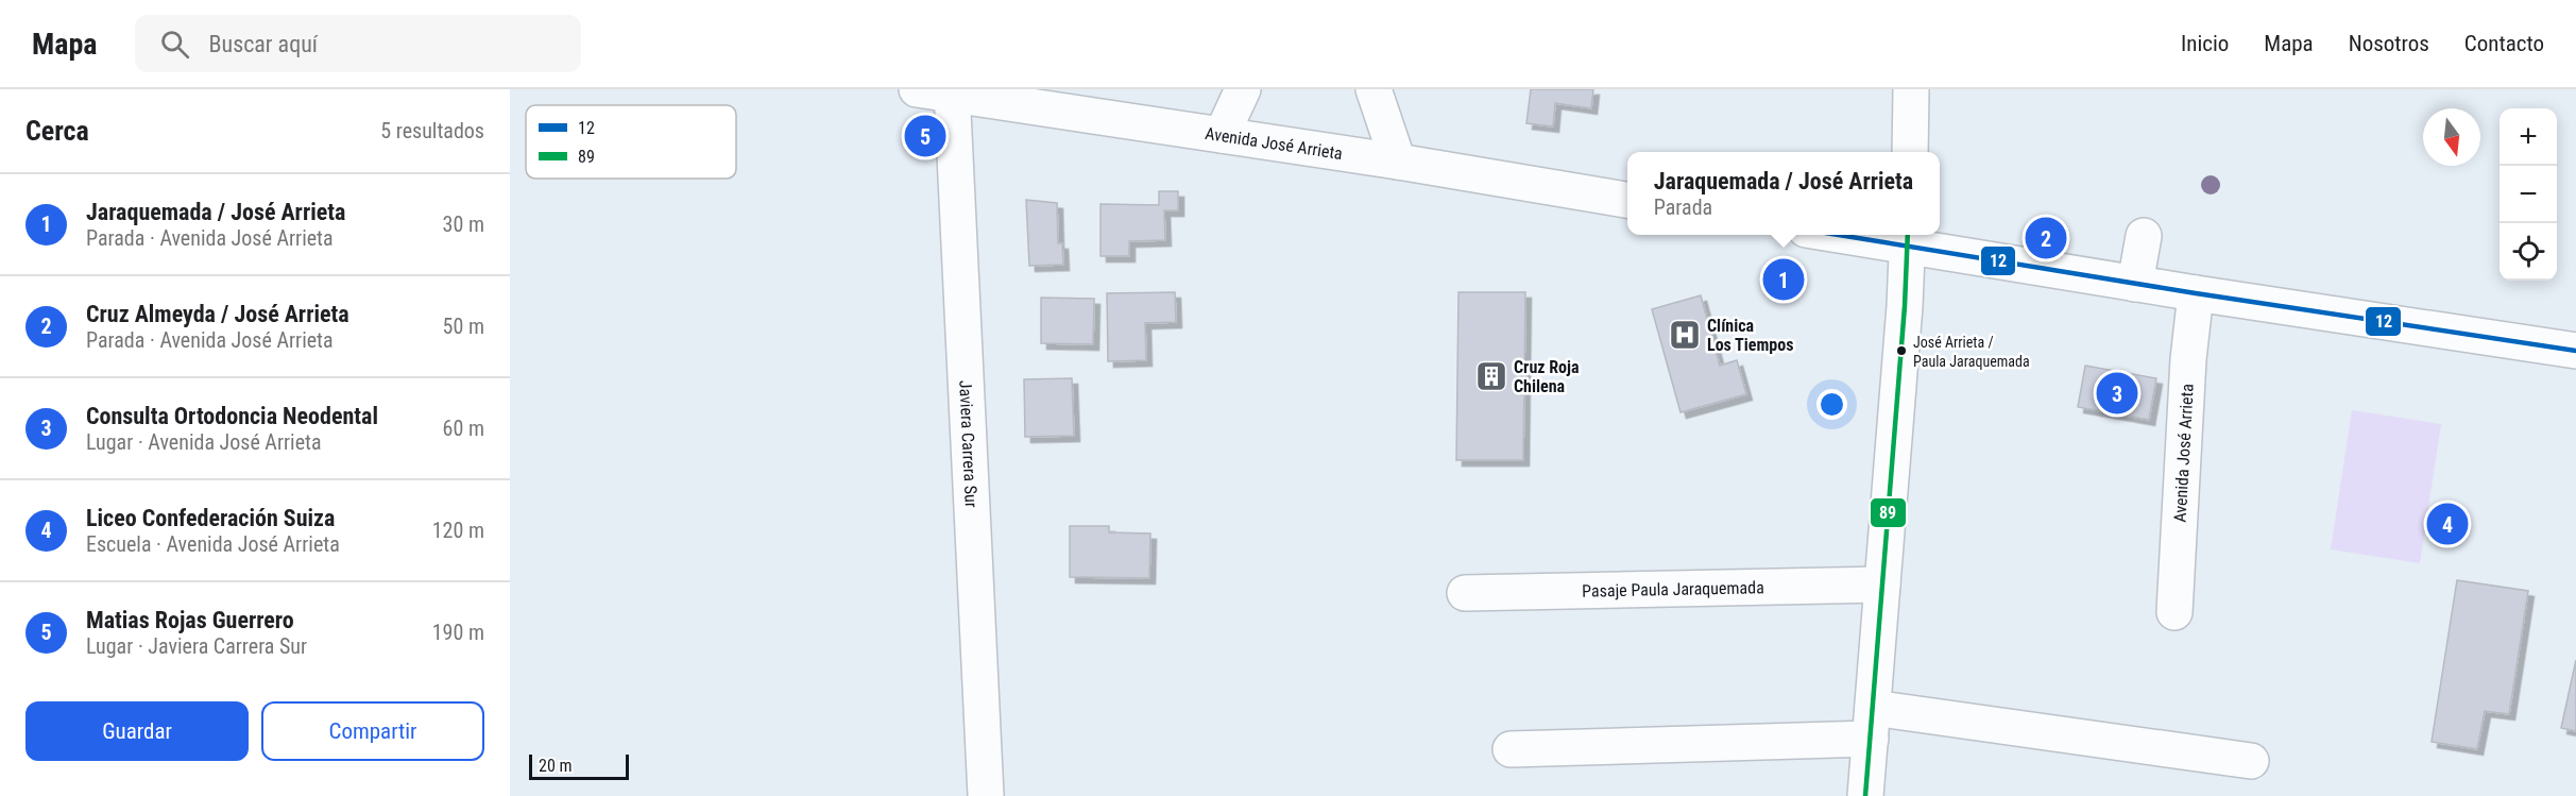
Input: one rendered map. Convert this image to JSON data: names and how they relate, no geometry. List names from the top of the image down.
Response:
{
  "streets": {
    "street": ["Avenida José Arrieta", "Javiera Carrera Sur", "Pasaje Paula Jaraquemada"]
  },
  "crossings": [
    ["Avenida José Arrieta", "Javiera Carrera Sur"]
  ],
  "places": {
    "hospital": ["Clínica Los Tiempos"],
    "other": ["José Arrieta / Paula Jaraquemada"],
    "building": ["Cruz Roja Chilena"]
  },
  "lines": ["transit line 12", "transit line 89"],
  "legend": ["12", "89"],
  "scale_bar": "20 m",
  "north": "bottom",
  "page": {
    "header": "Mapa",
    "search": "Buscar aquí",
    "nav": [
      "Inicio",
      "Mapa",
      "Nosotros",
      "Contacto"
    ],
    "heading": ["Cerca", "5 resultados"],
    "map_buttons": ["+", "−"],
    "pins": [
      "5",
      "2",
      "1",
      "3",
      "4"
    ],
    "popup": ["Jaraquemada / José Arrieta", "Parada"],
    "list": [
      {
        "mark": "1",
        "name": "Jaraquemada / José Arrieta",
        "note": "Parada · Avenida José Arrieta",
        "value": "30 m"
      },
      {
        "mark": "2",
        "name": "Cruz Almeyda / José Arrieta",
        "note": "Parada · Avenida José Arrieta",
        "value": "50 m"
      },
      {
        "mark": "3",
        "name": "Consulta Ortodoncia Neodental",
        "note": "Lugar · Avenida José Arrieta",
        "value": "60 m"
      },
      {
        "mark": "4",
        "name": "Liceo Confederación Suiza",
        "note": "Escuela · Avenida José Arrieta",
        "value": "120 m"
      },
      {
        "mark": "5",
        "name": "Matias Rojas Guerrero",
        "note": "Lugar · Javiera Carrera Sur",
        "value": "190 m"
      }
    ],
    "buttons": ["Guardar", "Compartir"],
    "scale": "20 m"
  }
}
